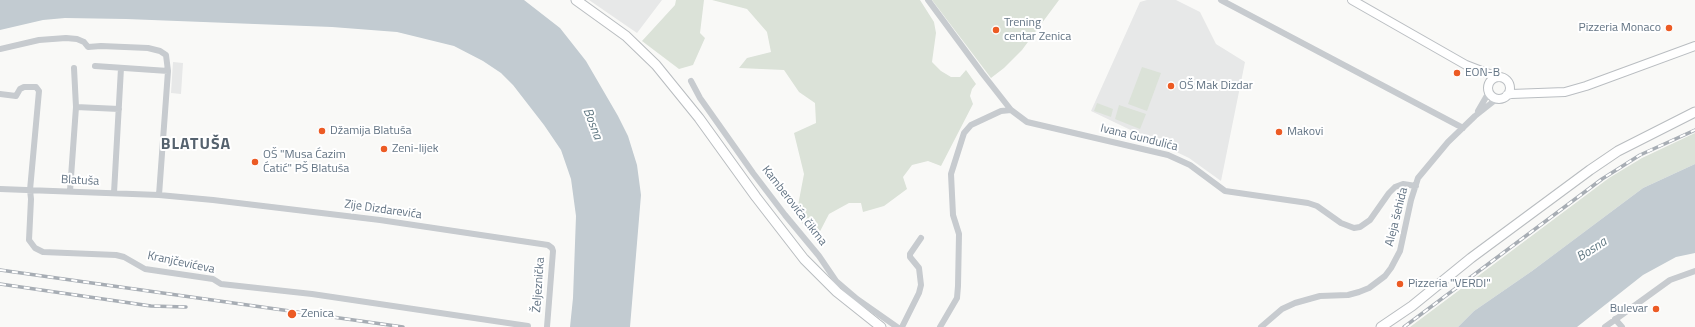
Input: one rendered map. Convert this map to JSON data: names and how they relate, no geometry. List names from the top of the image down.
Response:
{
  "streets": {
    "street": [
      "Ivana Gundulića",
      "Blatuša",
      "Kamberovića čikma",
      "Zije Dizdarevića",
      "Aleja šehida",
      "Kranjčevićeva",
      "Željeznička"
    ]
  },
  "crossings": [
    ["Ivana Gundulića", "Aleja šehida"],
    ["Blatuša", "Zije Dizdarevića"],
    ["Blatuša", "Kranjčevićeva"],
    ["Zije Dizdarevića", "Željeznička"]
  ],
  "districts": ["BLATUŠA"],
  "water": ["Bosna"],
  "places": [
    "Pizzeria Monaco",
    "Trening centar Zenica",
    "EON-B",
    "OŠ Mak Dizdar",
    "Džamija Blatuša",
    "Makovi",
    "Zeni-lijek",
    "OŠ \"Musa Ćazim Ćatić\" PŠ Blatuša",
    "Pizzeria \"VERDI\"",
    "Bulevar",
    "Zenica"
  ]
}
